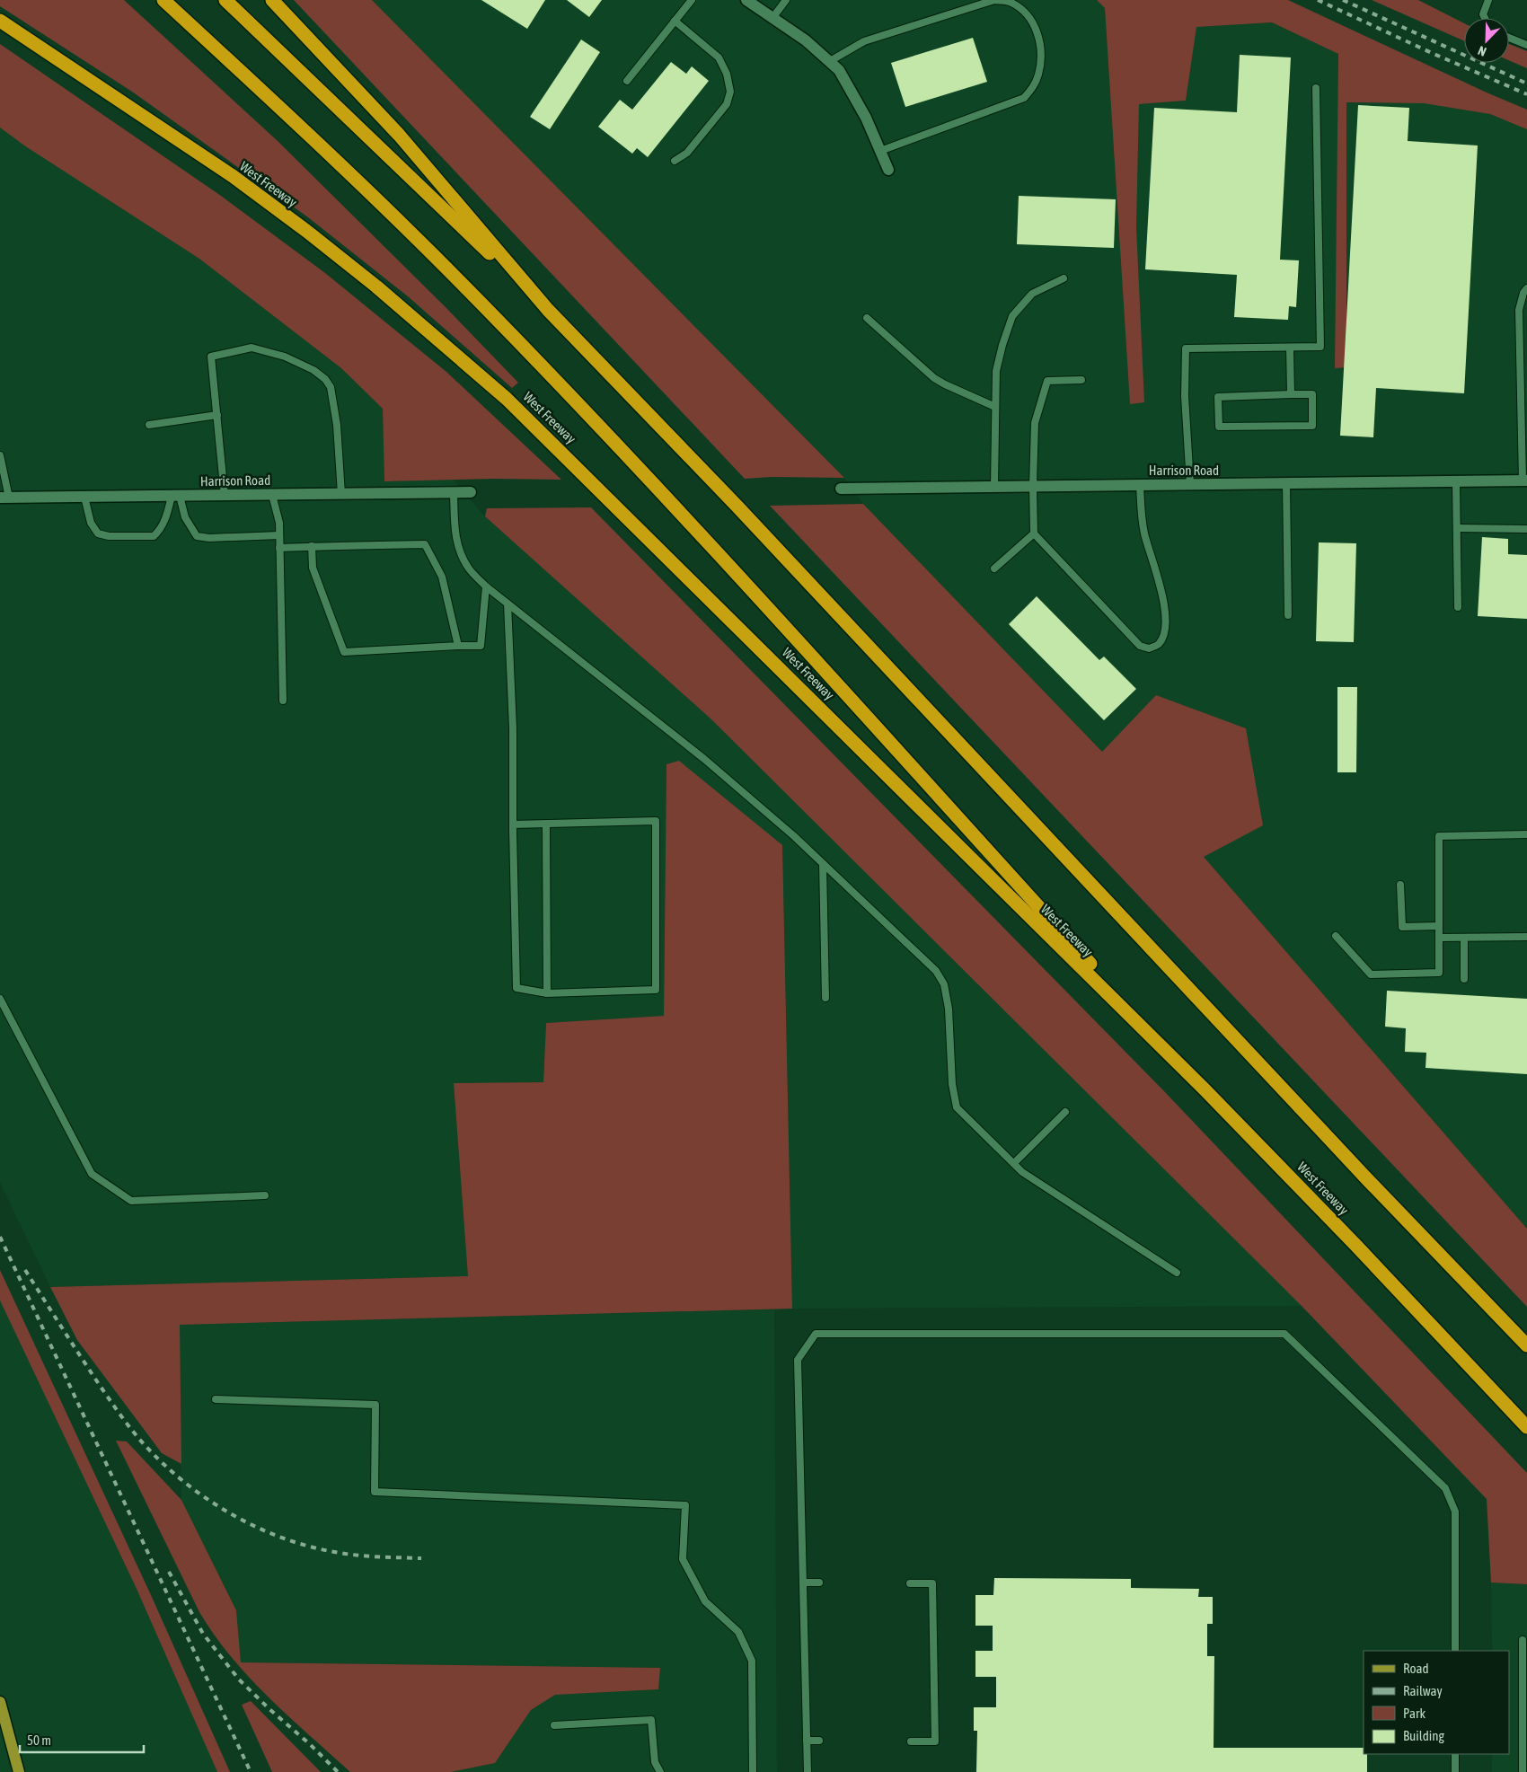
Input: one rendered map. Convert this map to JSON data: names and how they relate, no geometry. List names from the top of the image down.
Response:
{
  "streets": {
    "highway": ["West Freeway"],
    "street": ["Harrison Road"]
  },
  "legend": [
    "Road",
    "Railway",
    "Park",
    "Building"
  ],
  "scale_bar": "50 m",
  "north": "bottom left"
}
